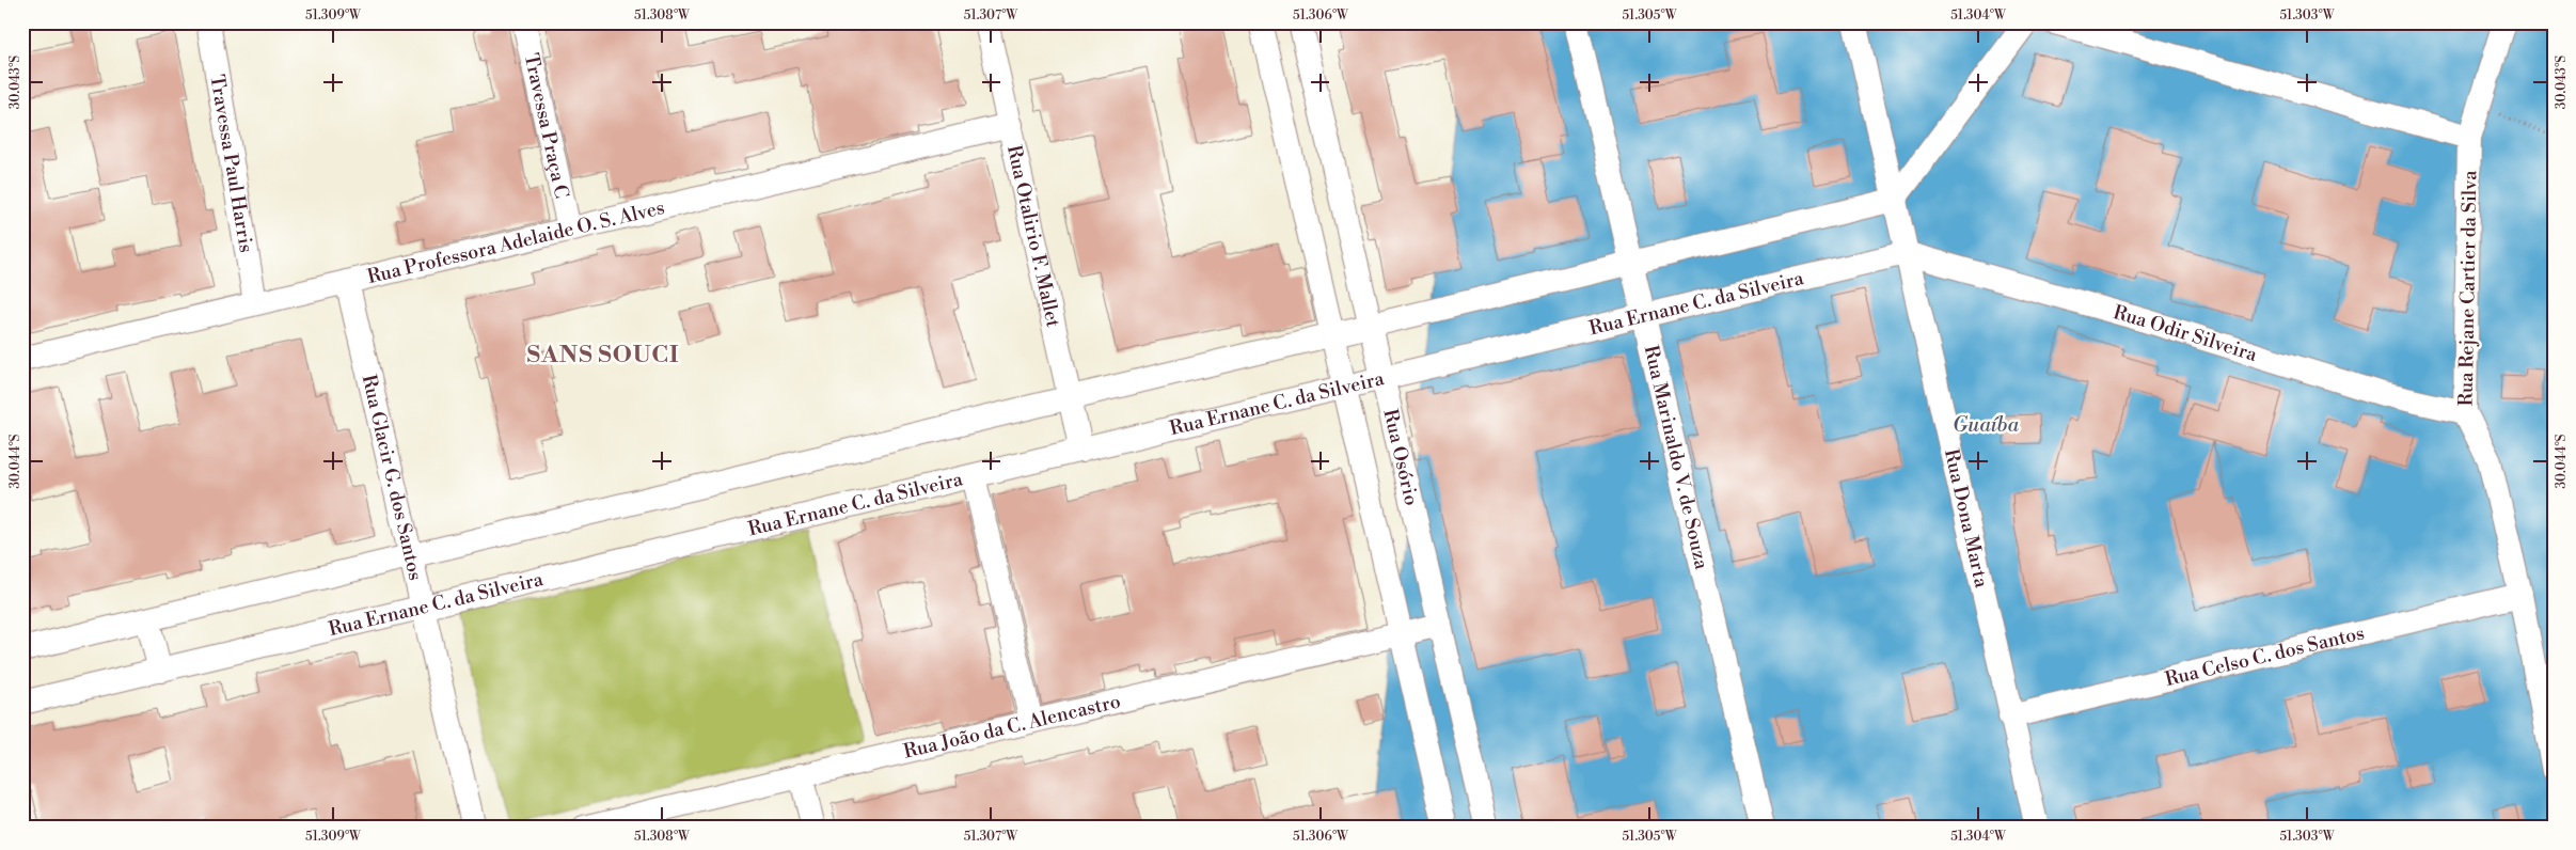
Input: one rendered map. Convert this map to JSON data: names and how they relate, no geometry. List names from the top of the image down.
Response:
{
  "streets": {
    "street": [
      "Travessa Praça C",
      "Travessa Paul Harris",
      "Rua Otalirio F. Mallet",
      "Rua Professora Adelaide O. S. Alves",
      "Rua Rejane Cartier da Silva",
      "Rua Ernane C. da Silveira",
      "Rua Odir Silveira",
      "Rua Osório",
      "Rua Marinaldo V. de Souza",
      "Rua Glacir G. dos Santos",
      "Rua Dona Marta",
      "Rua Celso C. dos Santos",
      "Rua João da C. Alencastro"
    ]
  },
  "crossings": [
    ["Travessa Praça C", "Rua Professora Adelaide O. S. Alves"],
    ["Travessa Paul Harris", "Rua Professora Adelaide O. S. Alves"],
    ["Rua Otalirio F. Mallet", "Rua Professora Adelaide O. S. Alves"],
    ["Rua Otalirio F. Mallet", "Rua Ernane C. da Silveira"],
    ["Rua Professora Adelaide O. S. Alves", "Rua Glacir G. dos Santos"],
    ["Rua Rejane Cartier da Silva", "Rua Odir Silveira"],
    ["Rua Rejane Cartier da Silva", "Rua Celso C. dos Santos"],
    ["Rua Ernane C. da Silveira", "Rua Odir Silveira"],
    ["Rua Ernane C. da Silveira", "Rua Osório"],
    ["Rua Ernane C. da Silveira", "Rua Marinaldo V. de Souza"],
    ["Rua Ernane C. da Silveira", "Rua Glacir G. dos Santos"],
    ["Rua Ernane C. da Silveira", "Rua Dona Marta"],
    ["Rua Odir Silveira", "Rua Dona Marta"],
    ["Rua Osório", "Rua João da C. Alencastro"],
    ["Rua Dona Marta", "Rua Celso C. dos Santos"]
  ],
  "districts": ["SANS SOUCI"],
  "water": ["Guaíba"],
  "coordinates": [
    "51.309°W",
    "51.308°W",
    "51.307°W",
    "51.306°W",
    "51.305°W",
    "51.304°W",
    "51.303°W",
    "30.043°S",
    "30.044°S"
  ]
}
